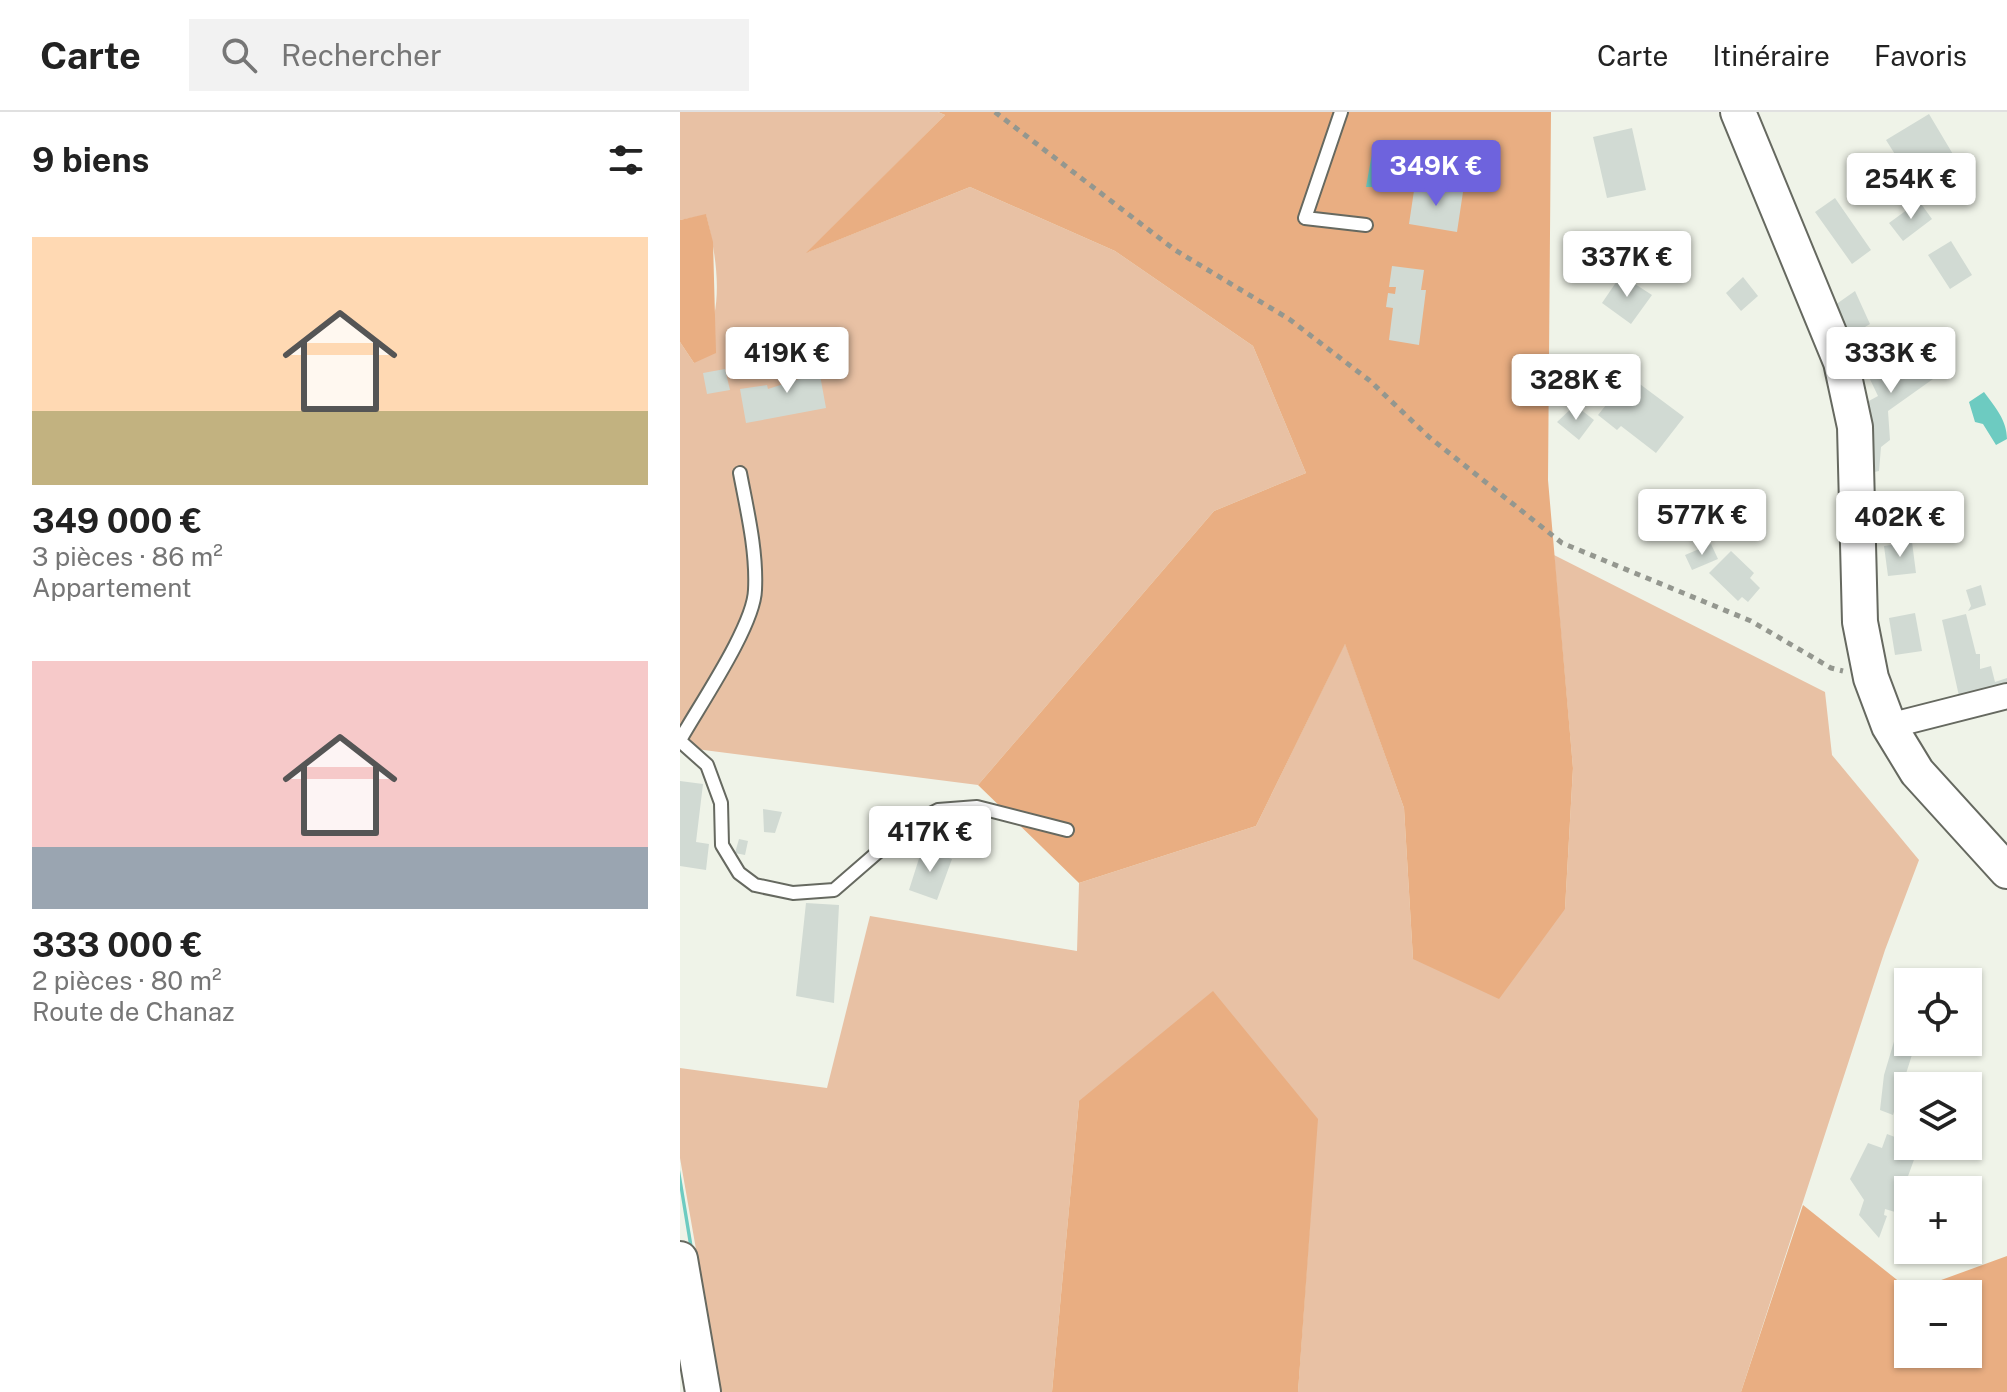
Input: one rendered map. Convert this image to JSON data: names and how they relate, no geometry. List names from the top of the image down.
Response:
{
  "page": {
    "header": "Carte",
    "search": "Rechercher",
    "nav": ["Carte", "Itinéraire", "Favoris"],
    "heading": "9 biens",
    "price": [
      "349K €",
      "254K €",
      "337K €",
      "419K €",
      "333K €",
      "328K €",
      "577K €",
      "402K €",
      "417K €"
    ],
    "list": [
      {
        "name": "349 000 €",
        "note": "3 pièces · 86 m² · Appartement"
      },
      {
        "name": "333 000 €",
        "note": "2 pièces · 80 m² · Route de Chanaz"
      }
    ],
    "map_buttons": ["+", "−"]
  }
}
